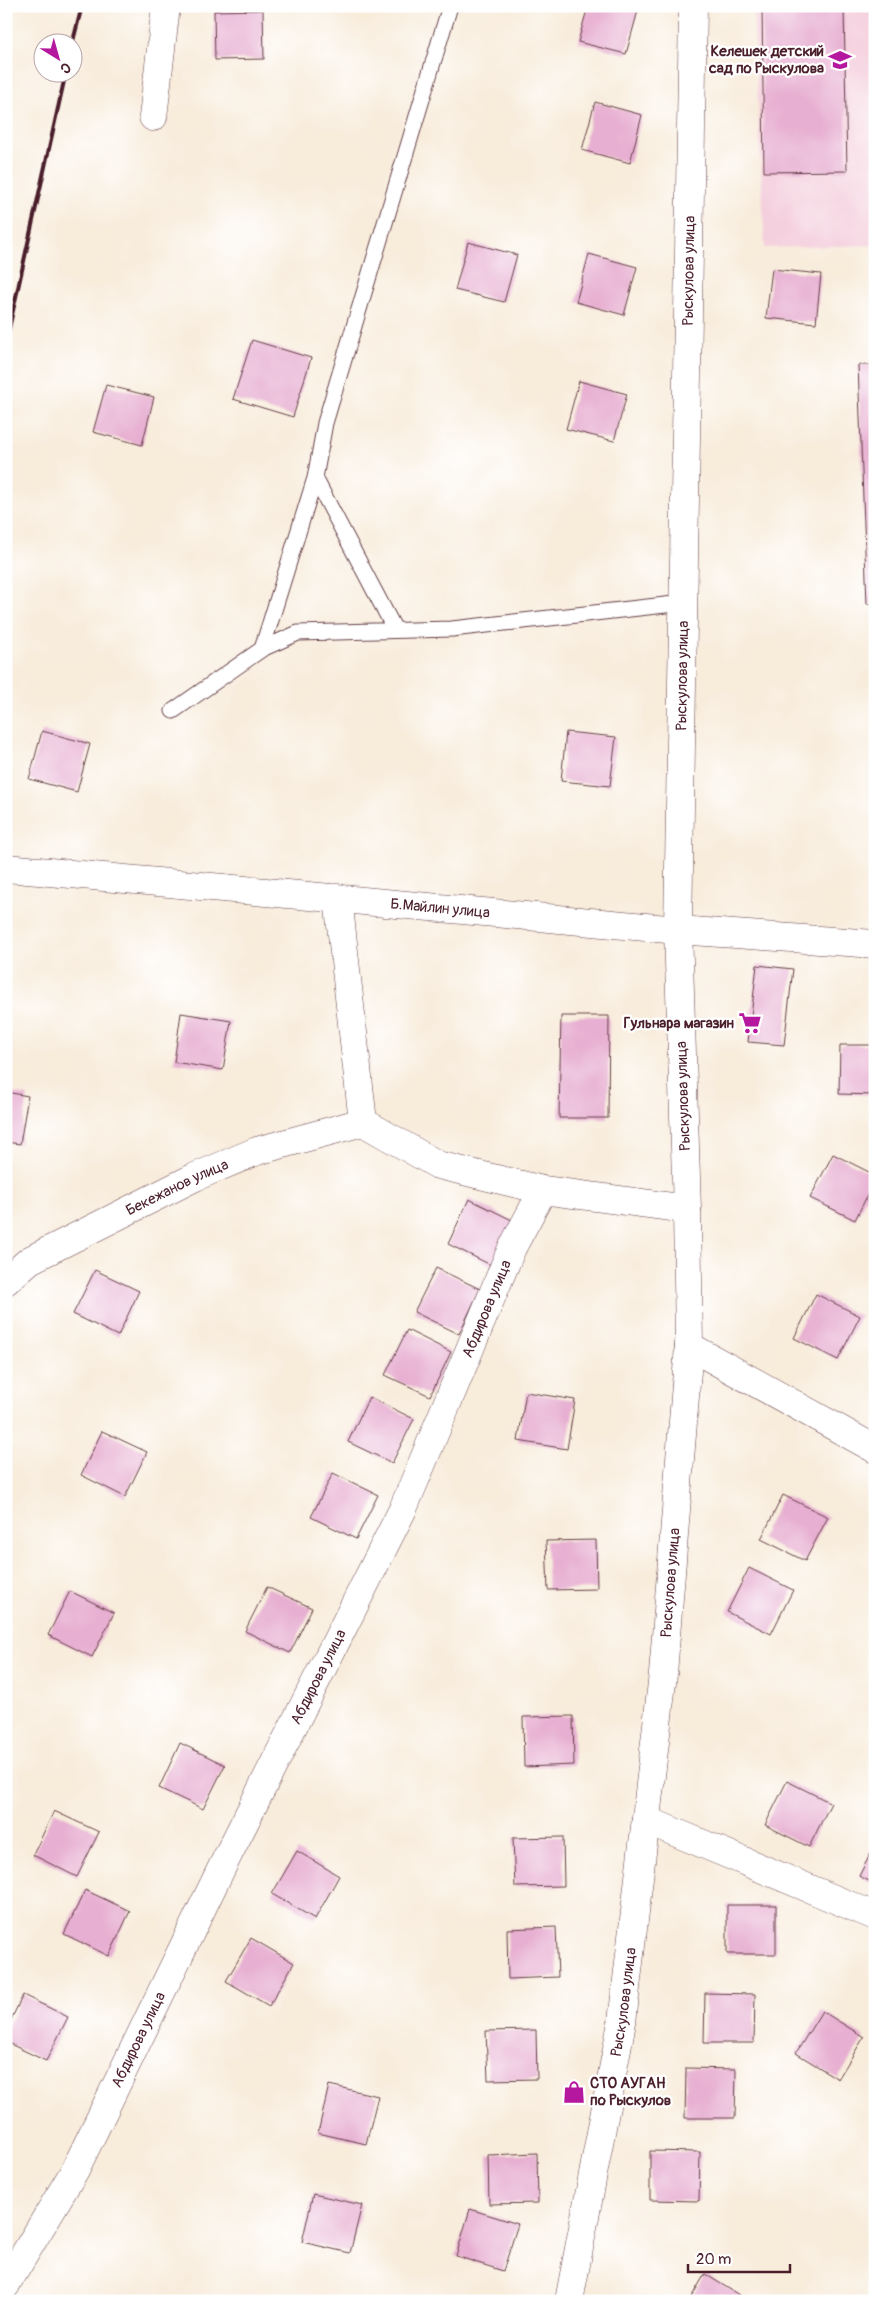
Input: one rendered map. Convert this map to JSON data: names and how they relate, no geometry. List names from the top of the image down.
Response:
{
  "streets": {
    "street": [
      "Рыскулова улица",
      "Б.Майлин улица",
      "Бекежанов улица",
      "Абдирова улица"
    ]
  },
  "crossings": [
    ["Рыскулова улица", "Б.Майлин улица"]
  ],
  "places": {
    "school or university": ["Келешек детский сад по Рыскулова"],
    "supermarket": ["Гульнара магазин"],
    "shop": ["СТО АУГАН по Рыскулов"]
  },
  "scale_bar": "20 m",
  "north": "bottom right"
}
